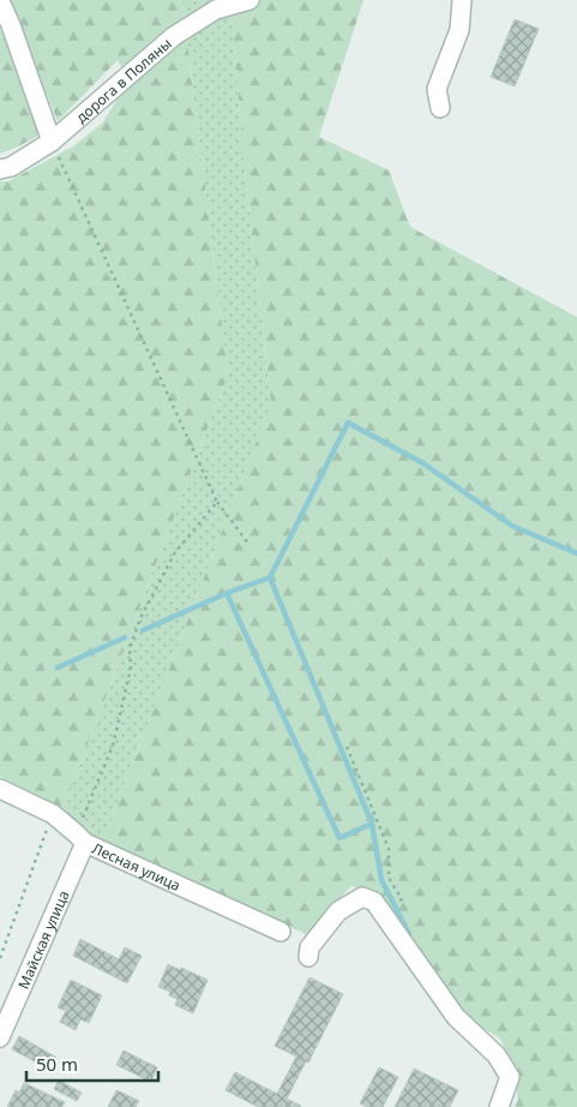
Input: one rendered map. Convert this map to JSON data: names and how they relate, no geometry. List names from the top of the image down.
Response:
{
  "streets": {
    "street": ["дорога в Поляны", "Лесная улица", "Майская улица"]
  },
  "crossings": [
    ["Лесная улица", "Майская улица"]
  ],
  "scale_bar": "50 m"
}
